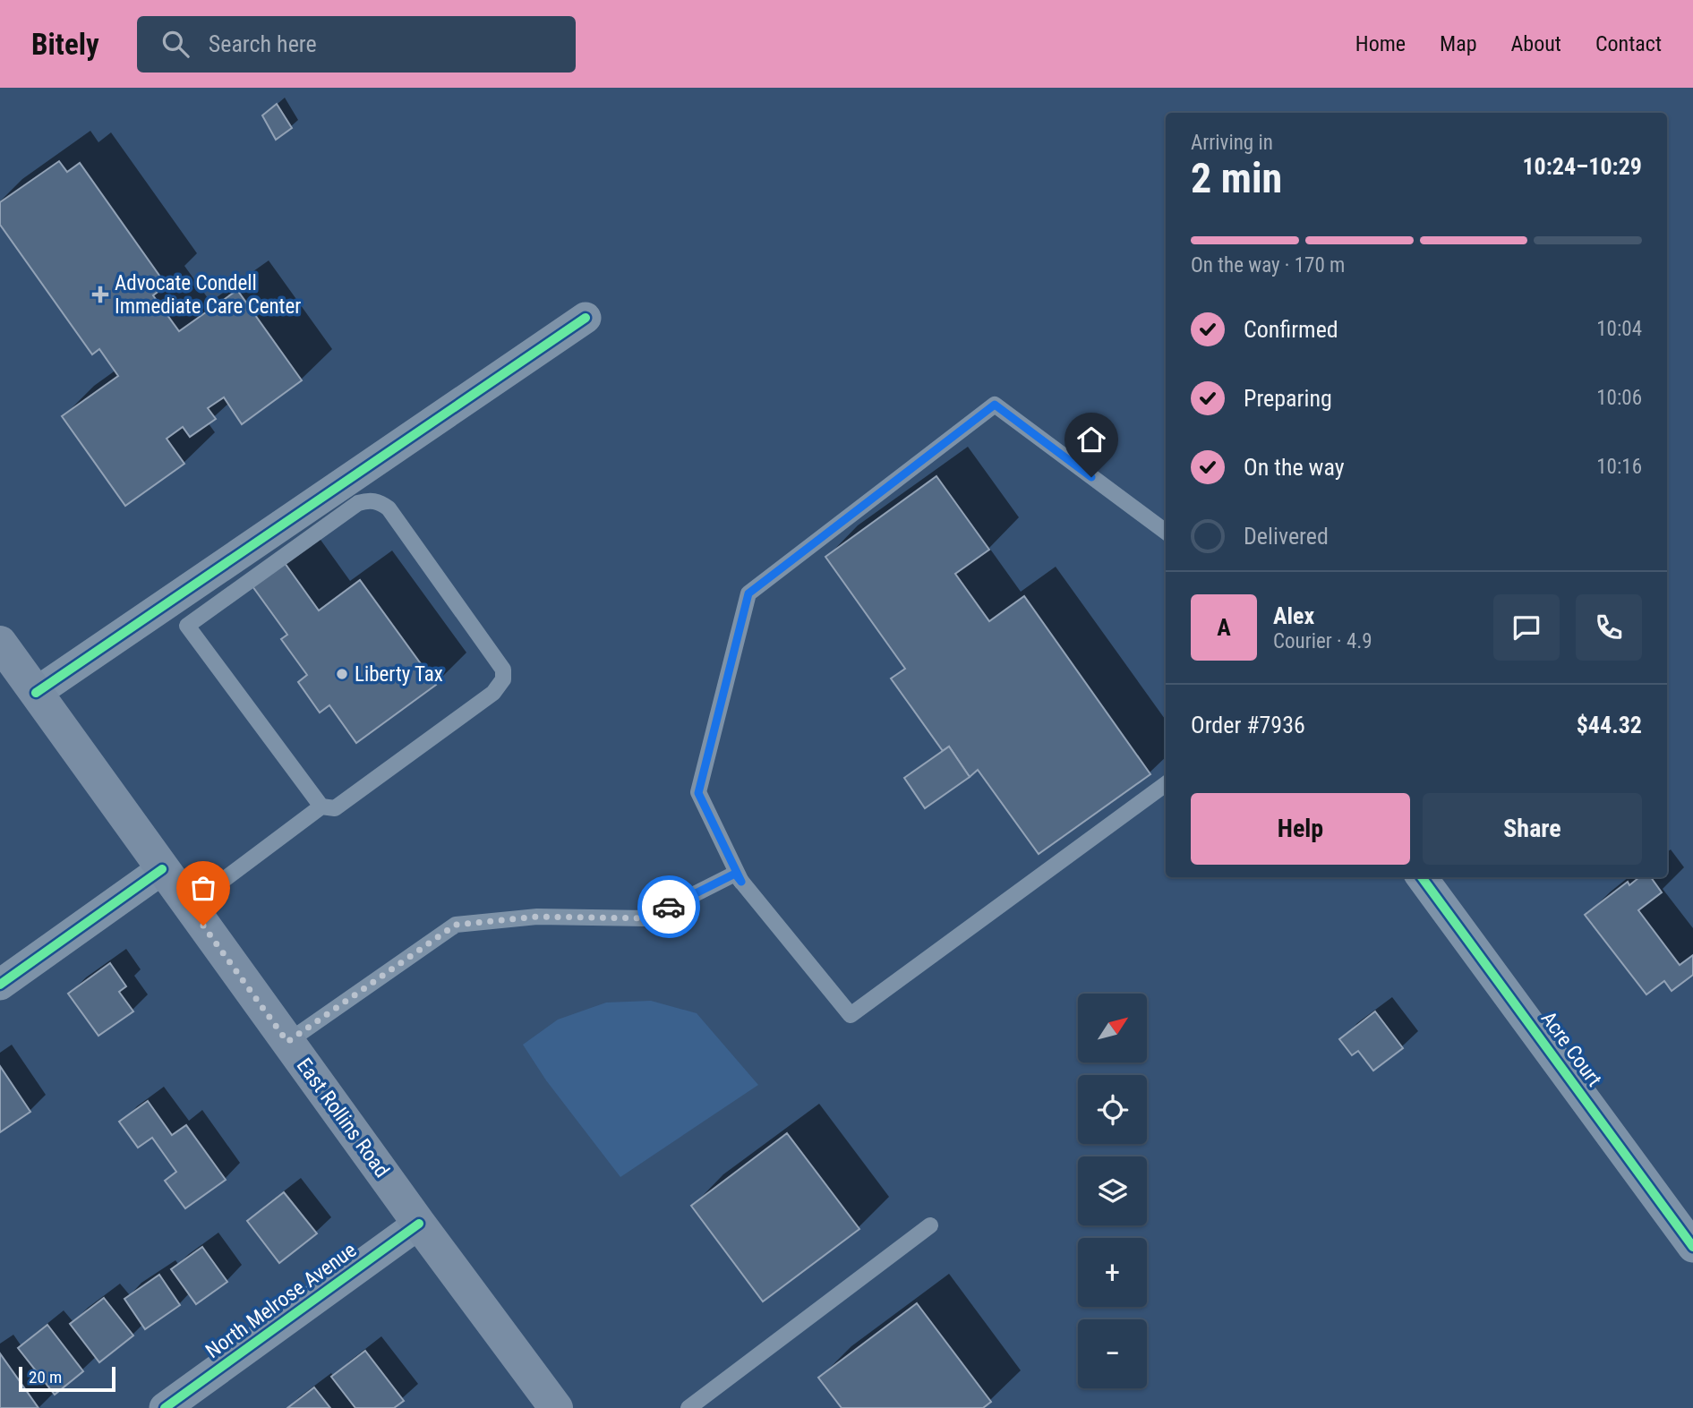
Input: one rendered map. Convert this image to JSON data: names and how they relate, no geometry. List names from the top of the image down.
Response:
{
  "streets": {
    "main road": ["East Rollins Road"],
    "street": ["Acre Court", "North Melrose Avenue"]
  },
  "crossings": [
    ["East Rollins Road", "North Melrose Avenue"]
  ],
  "places": {
    "health": ["Advocate Condell Immediate Care Center"],
    "other": ["Liberty Tax"]
  },
  "scale_bar": "20 m",
  "north": "top right",
  "page": {
    "header": "Bitely",
    "search": "Search here",
    "nav": [
      "Home",
      "Map",
      "About",
      "Contact"
    ],
    "heading": ["2 min", "Arriving in", "10:24–10:29"],
    "panel": [
      "Alex",
      "Courier · 4.9",
      "Order #7936",
      "$44.32"
    ],
    "bar": "On the way · 170 m",
    "list": [
      ["Confirmed", "10:04"],
      ["Preparing", "10:06"],
      ["On the way", "10:16"],
      "Delivered"
    ],
    "round": "A",
    "buttons": ["Help", "Share"],
    "map_buttons": ["+", "−"],
    "scale": "20 m"
  }
}
